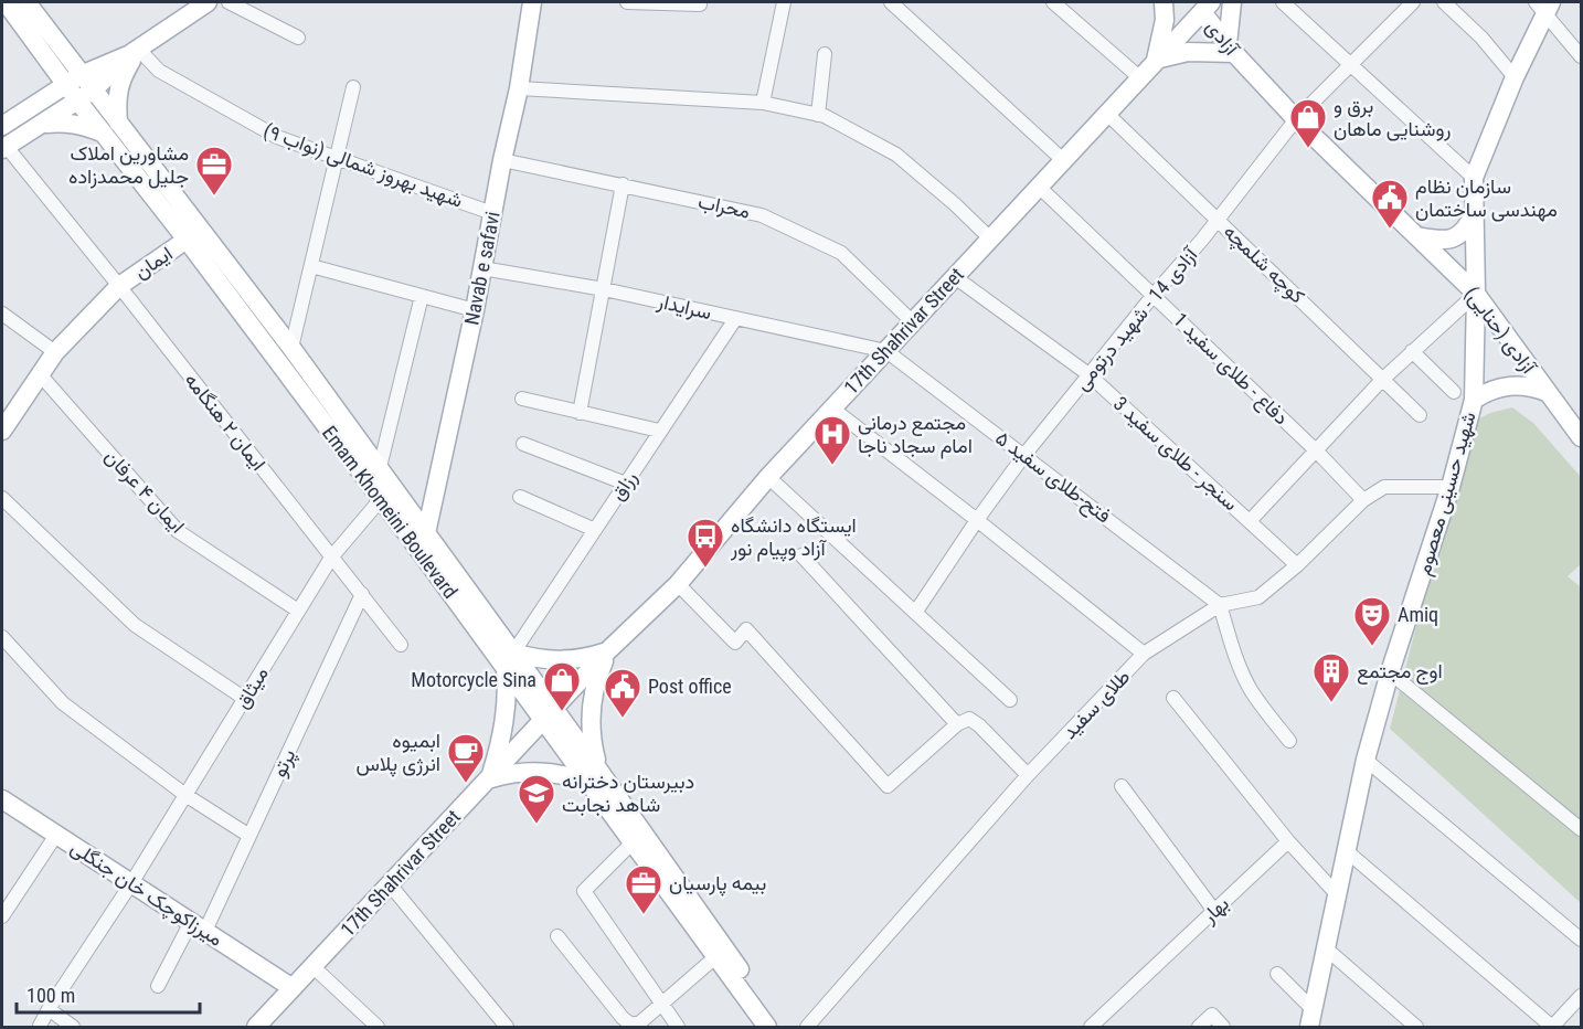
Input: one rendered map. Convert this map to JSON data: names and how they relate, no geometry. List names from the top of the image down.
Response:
{
  "streets": {
    "main road": [
      "آزادی",
      "ایمان",
      "Navab e safavi",
      "آزادی (حنایی)",
      "17th Shahrivar Street",
      "شهید حسینی معصوم",
      "Emam Khomeini Boulevard",
      "میرزاکوچک خان جنگلی"
    ],
    "street": [
      "شهید بهروز شمالی (نواب ۹)",
      "محراب",
      "کوچه شلمچه",
      "سرایدار",
      "آزادی 14 - شهید درتومی",
      "دفاع - طلای سفید 1",
      "ایمان ۲ هنگامه",
      "سنجر - طلای سفید 3",
      "فتح-طلای سفید ۵",
      "رزاق",
      "ایمان ۴ عرفان",
      "میثاق",
      "طلای سفید",
      "پرتو",
      "بهار"
    ]
  },
  "crossings": [
    ["آزادی", "آزادی (حنایی)"],
    ["آزادی", "17th Shahrivar Street"],
    ["شهید بهروز شمالی (نواب ۹)", "Navab e safavi"],
    ["محراب", "Navab e safavi"],
    ["محراب", "17th Shahrivar Street"],
    ["ایمان", "ایمان ۲ هنگامه"],
    ["ایمان", "ایمان ۴ عرفان"],
    ["ایمان", "Emam Khomeini Boulevard"],
    ["کوچه شلمچه", "آزادی 14 - شهید درتومی"],
    ["کوچه شلمچه", "17th Shahrivar Street"],
    ["Navab e safavi", "سرایدار"],
    ["Navab e safavi", "Emam Khomeini Boulevard"],
    ["سرایدار", "17th Shahrivar Street"],
    ["سرایدار", "فتح-طلای سفید ۵"],
    ["سرایدار", "رزاق"],
    ["آزادی 14 - شهید درتومی", "آزادی (حنایی)"],
    ["آزادی 14 - شهید درتومی", "دفاع - طلای سفید 1"],
    ["آزادی 14 - شهید درتومی", "سنجر - طلای سفید 3"],
    ["آزادی 14 - شهید درتومی", "فتح-طلای سفید ۵"],
    ["آزادی (حنایی)", "شهید حسینی معصوم"],
    ["17th Shahrivar Street", "دفاع - طلای سفید 1"],
    ["17th Shahrivar Street", "سنجر - طلای سفید 3"],
    ["17th Shahrivar Street", "فتح-طلای سفید ۵"],
    ["17th Shahrivar Street", "Emam Khomeini Boulevard"],
    ["17th Shahrivar Street", "میرزاکوچک خان جنگلی"],
    ["دفاع - طلای سفید 1", "طلای سفید"],
    ["ایمان ۲ هنگامه", "میثاق"],
    ["ایمان ۲ هنگامه", "پرتو"],
    ["سنجر - طلای سفید 3", "طلای سفید"],
    ["فتح-طلای سفید ۵", "طلای سفید"],
    ["رزاق", "Emam Khomeini Boulevard"],
    ["ایمان ۴ عرفان", "میثاق"],
    ["شهید حسینی معصوم", "طلای سفید"],
    ["Emam Khomeini Boulevard", "میثاق"],
    ["میثاق", "میرزاکوچک خان جنگلی"],
    ["پرتو", "میرزاکوچک خان جنگلی"]
  ],
  "places": {
    "shop": ["برق و روشنایی ماهان", "Motorcycle Sina"],
    "office": ["مشاورین املاک جلیل محمدزاده", "بیمه پارسیان"],
    "public building": ["سازمان نظام مهندسی ساختمان", "Post office"],
    "hospital": ["مجتمع درمانی امام سجاد ناجا"],
    "bus stop": ["ایستگاه دانشگاه آزاد وپیام نور"],
    "theatre": ["Amiq"],
    "building": ["اوج مجتمع"],
    "cafe": ["ابمیوه انرژی پلاس"],
    "school or university": ["دبیرستان دخترانه شاهد نجابت"]
  },
  "scale_bar": "100 m"
}
